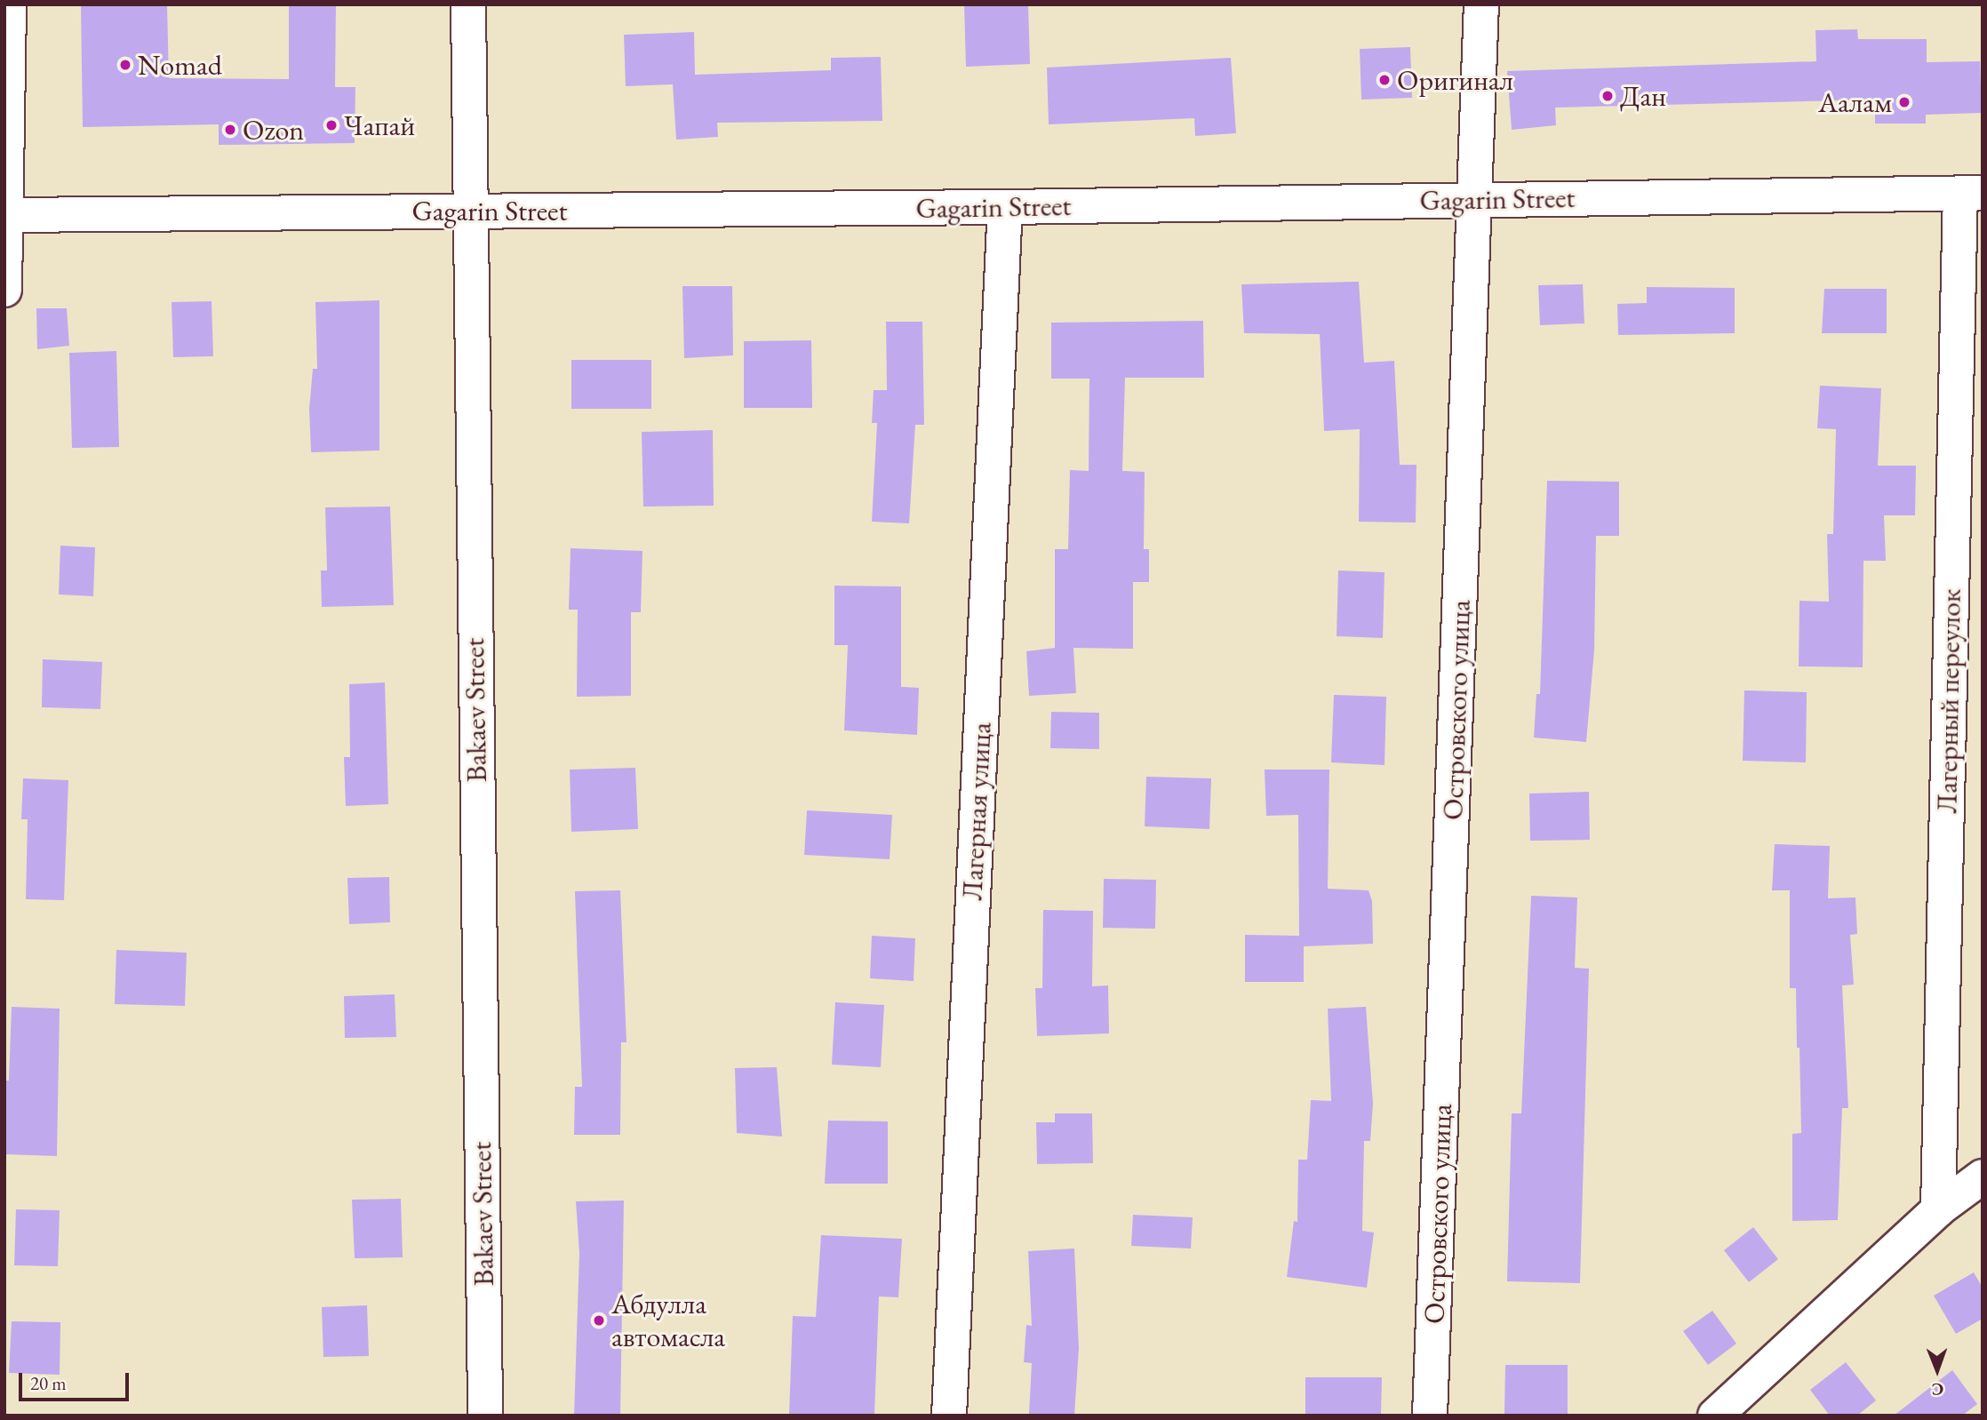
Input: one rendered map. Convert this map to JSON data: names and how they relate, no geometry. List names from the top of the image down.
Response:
{
  "streets": {
    "street": [
      "Gagarin Street",
      "Лагерный переулок",
      "Bakaev Street",
      "Островского улица",
      "Лагерная улица"
    ]
  },
  "crossings": [
    ["Gagarin Street", "Лагерный переулок"],
    ["Gagarin Street", "Bakaev Street"],
    ["Gagarin Street", "Островского улица"],
    ["Gagarin Street", "Лагерная улица"]
  ],
  "places": [
    "Nomad",
    "Оригинал",
    "Дан",
    "Аалам",
    "Чапай",
    "Ozon",
    "Абдулла автомасла"
  ],
  "scale_bar": "20 m",
  "north": "bottom"
}
